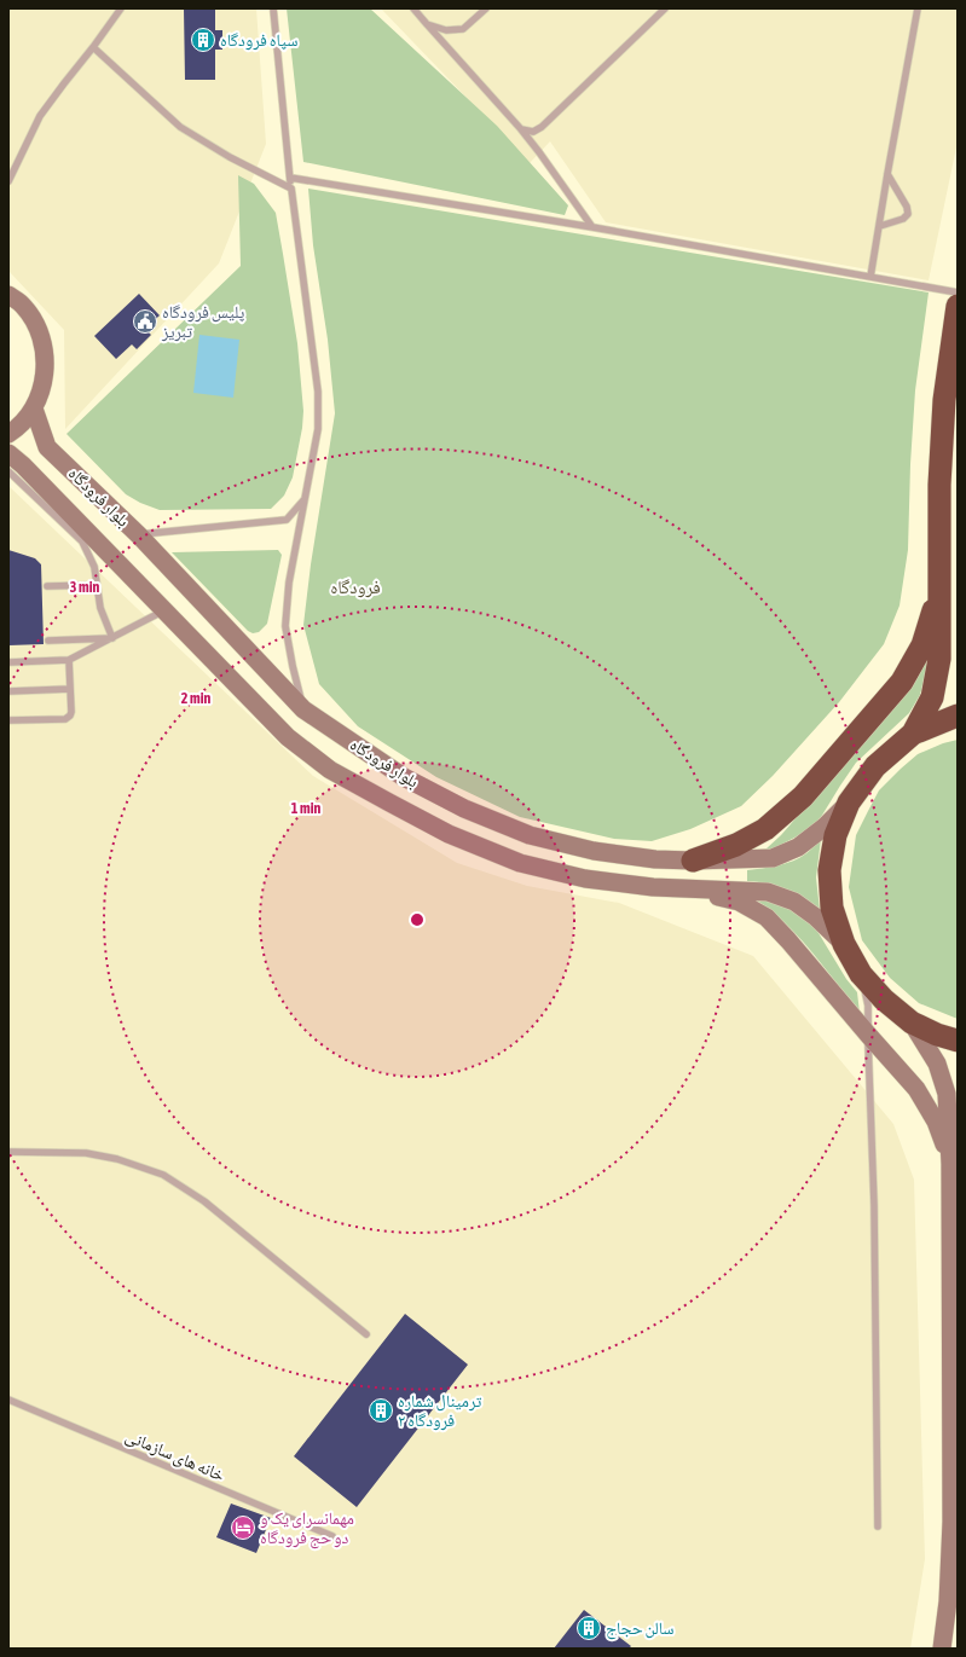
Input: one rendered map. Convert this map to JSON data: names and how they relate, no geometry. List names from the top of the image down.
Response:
{
  "streets": {
    "street": ["بلوار فرودگاه"],
    "lane": ["خانه های سازمانی"]
  },
  "districts": ["فرودگاه"],
  "places": {
    "building": ["سپاه فرودگاه", "ترمينال شماره ۲ فرودگاه", "سالن حجاج"],
    "public building": ["پلیس فرودگاه تبریز"],
    "hotel": ["مهمانسرای یک و دو حج فرودگاه"]
  },
  "rings": ["3 min", "2 min", "1 min"]
}
